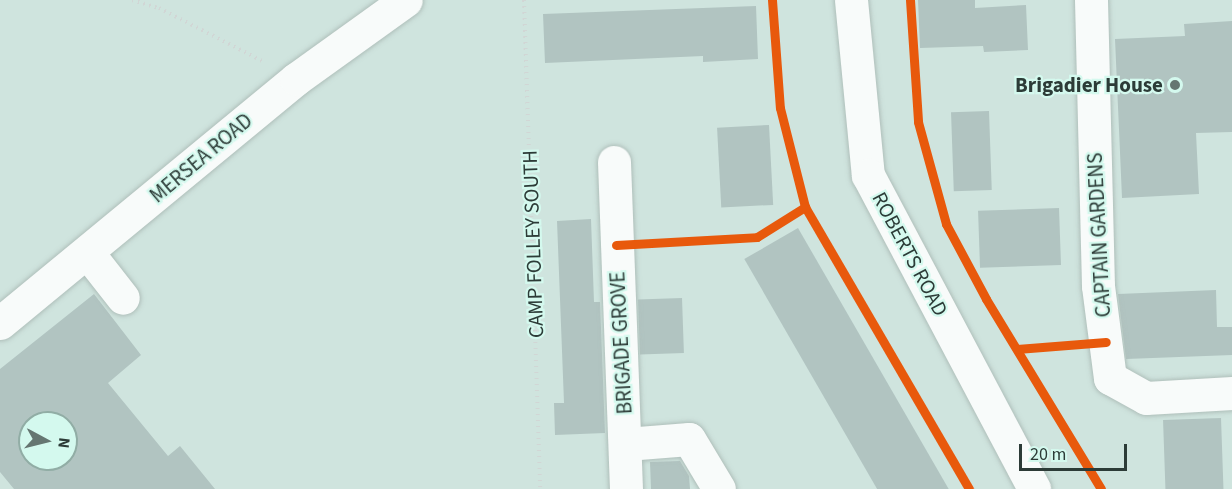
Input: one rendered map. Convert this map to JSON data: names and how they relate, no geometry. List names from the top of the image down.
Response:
{
  "streets": {
    "street": [
      "MERSEA ROAD",
      "CAPTAIN GARDENS",
      "ROBERTS ROAD",
      "BRIGADE GROVE"
    ],
    "path": ["CAMP FOLLEY SOUTH"]
  },
  "places": ["Brigadier House"],
  "scale_bar": "20 m",
  "north": "right"
}
